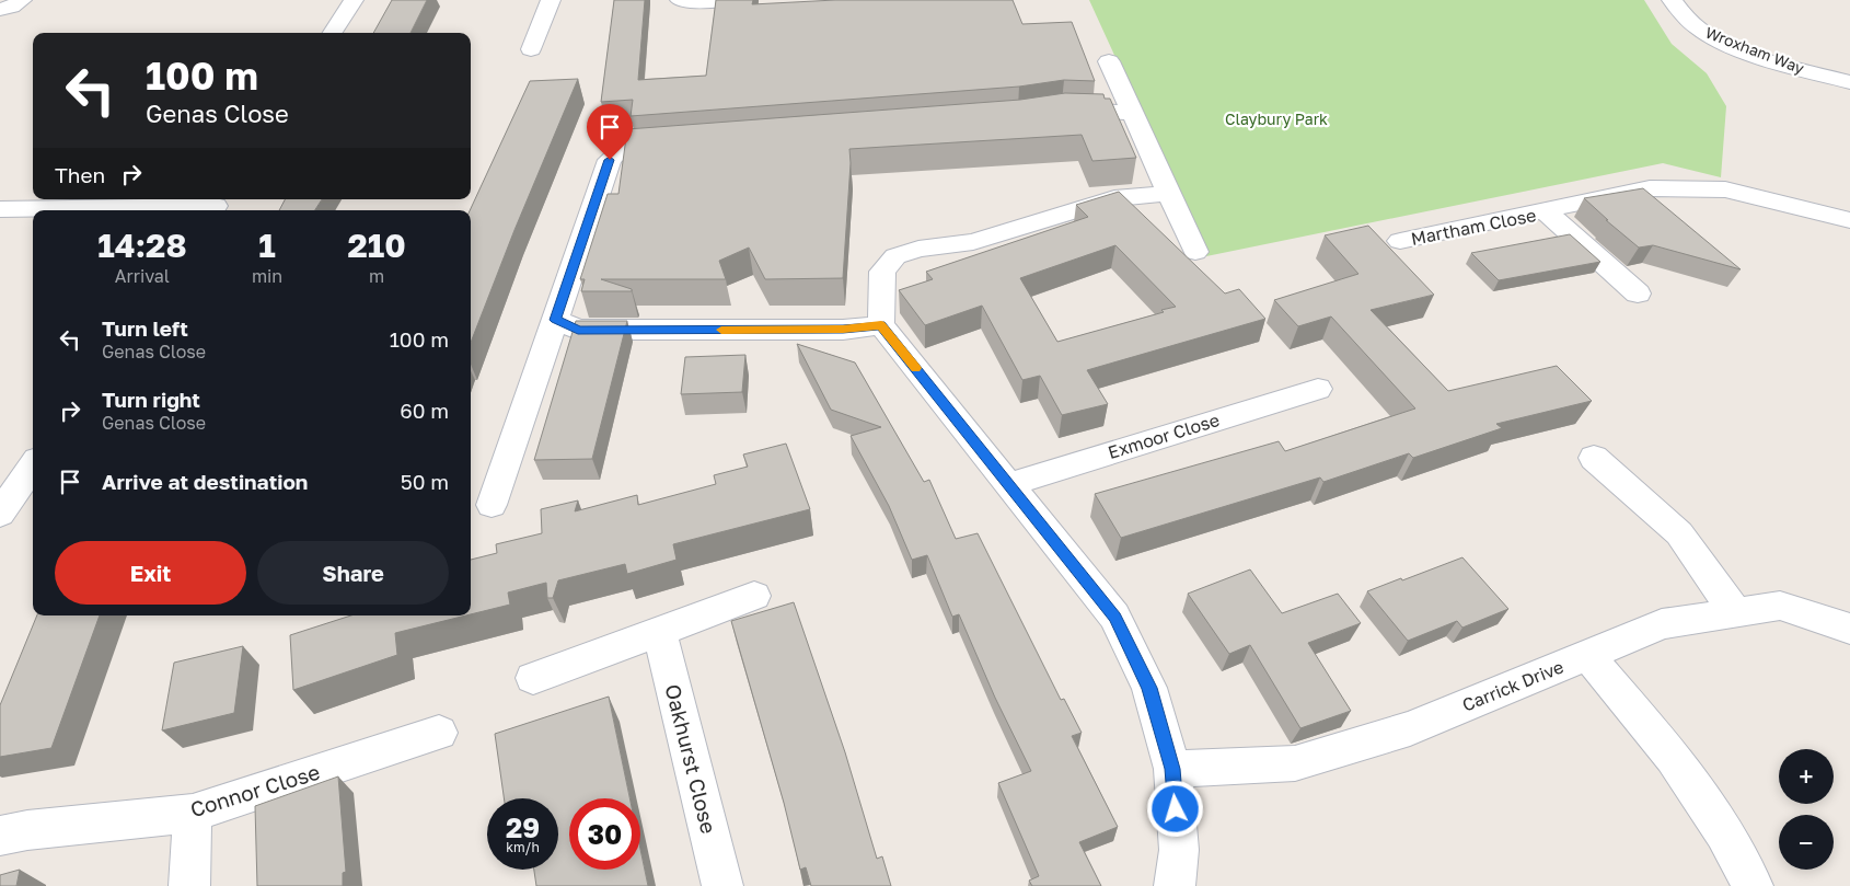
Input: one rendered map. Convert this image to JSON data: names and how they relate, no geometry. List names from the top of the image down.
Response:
{
  "streets": {
    "street": [
      "Wroxham Way",
      "Martham Close",
      "Exmoor Close",
      "Carrick Drive",
      "Oakhurst Close",
      "Connor Close"
    ]
  },
  "parks": ["Claybury Park"],
  "page": {
    "turn": ["100 m", "Genas Close"],
    "then": "Then",
    "eta": [
      "14:28",
      "Arrival",
      "1",
      "min",
      "210",
      "m"
    ],
    "list": [
      {
        "name": "Turn left",
        "note": "Genas Close",
        "value": "100 m"
      },
      {
        "name": "Turn right",
        "note": "Genas Close",
        "value": "60 m"
      },
      {
        "name": "Arrive at destination",
        "value": "50 m"
      }
    ],
    "buttons": ["Exit", "Share"],
    "map_buttons": ["+", "−"],
    "speed": "29 km/h",
    "limit": "30"
  }
}
